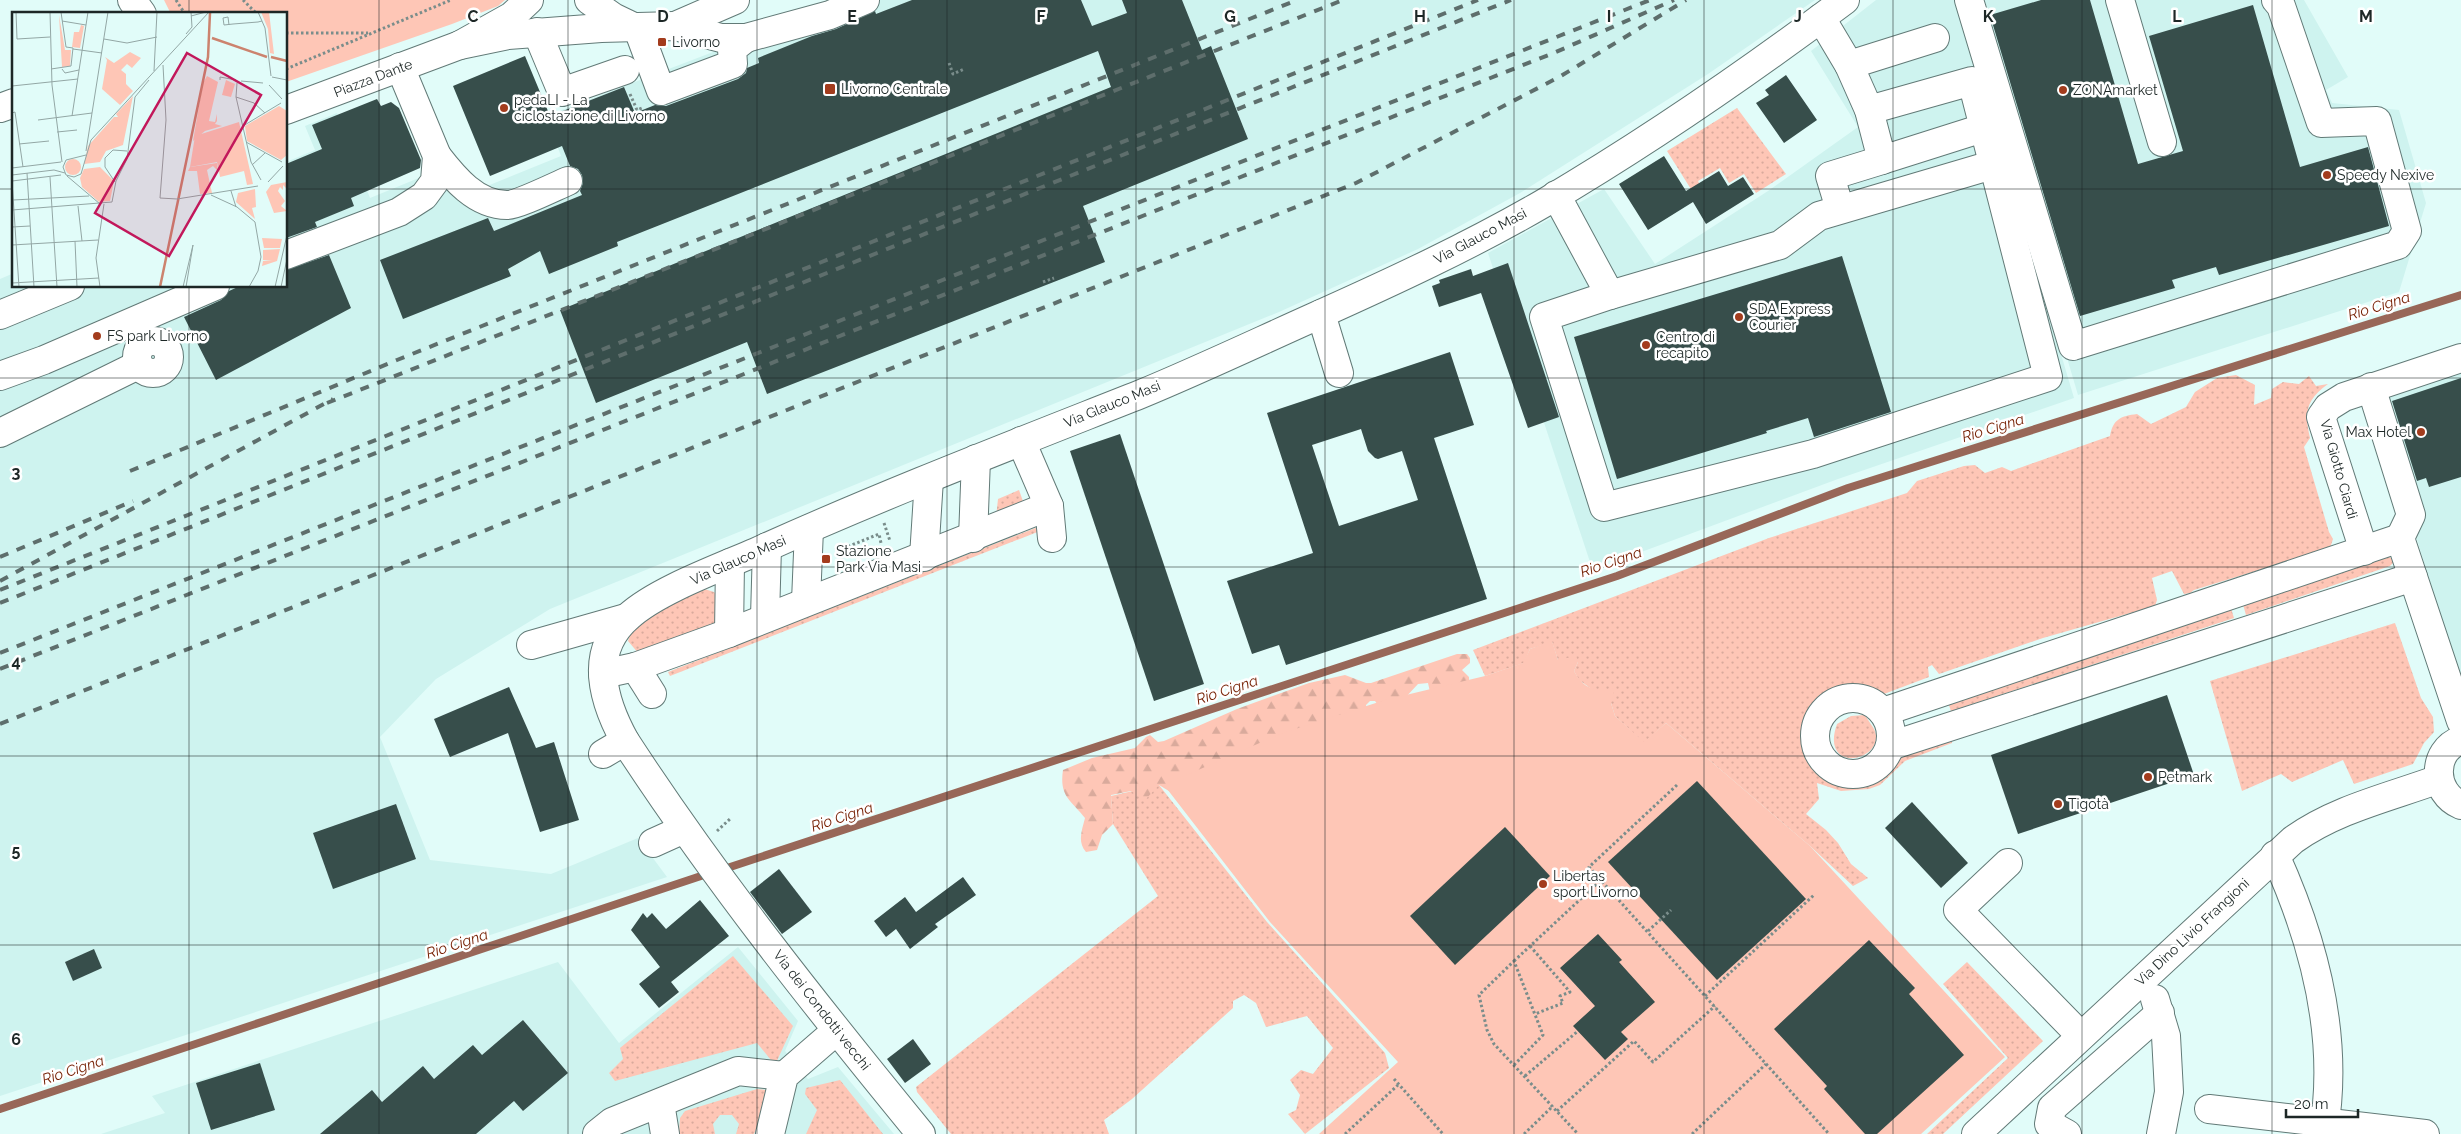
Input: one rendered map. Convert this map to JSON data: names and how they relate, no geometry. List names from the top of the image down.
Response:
{
  "streets": {
    "street": [
      "Piazza Dante",
      "Via Glauco Masi",
      "Via Giotto Ciardi",
      "Via Dino Livio Frangioni",
      "Via dei Condotti vecchi"
    ]
  },
  "crossings": [
    ["Via Glauco Masi", "Via dei Condotti vecchi"]
  ],
  "water": ["Rio Cigna"],
  "places": {
    "transit": ["Livorno", "Livorno Centrale", "Stazione Park Via Masi"],
    "other": [
      "ZONAmarket",
      "pedaLI - La ciclostazione di Livorno",
      "Speedy Nexive",
      "SDA Express Courier",
      "FS park Livorno",
      "Centro di recapito",
      "Max Hotel",
      "Petmark",
      "Tigotà",
      "Libertas sport Livorno"
    ]
  },
  "scale_bar": "20 m",
  "grid": {
    "columns": [
      "C",
      "D",
      "E",
      "F",
      "G",
      "H",
      "I",
      "J",
      "K",
      "L",
      "M"
    ],
    "rows": [
      "3",
      "4",
      "5",
      "6"
    ]
  }
}
